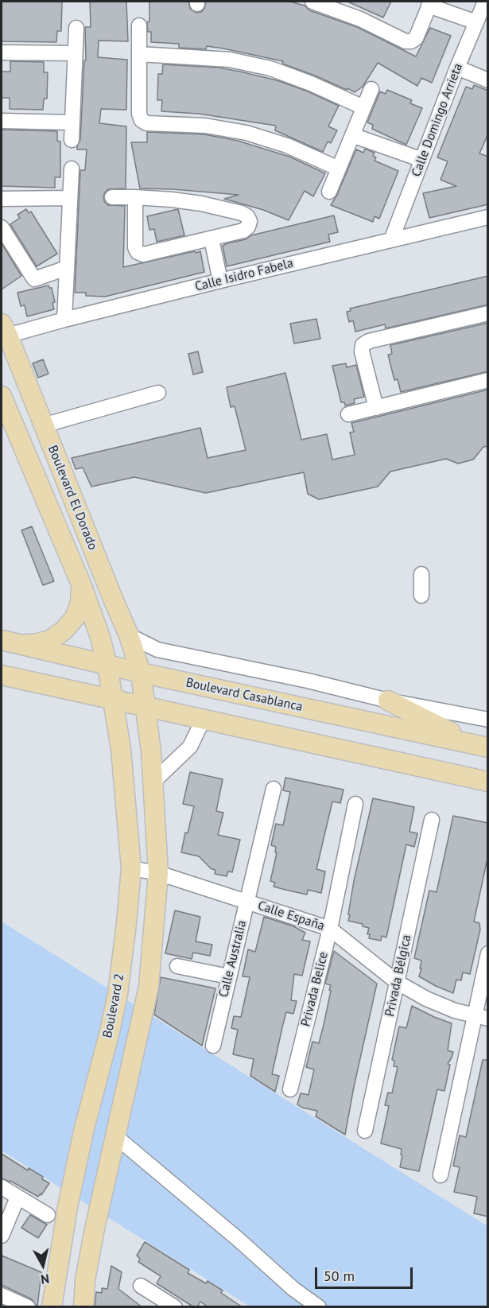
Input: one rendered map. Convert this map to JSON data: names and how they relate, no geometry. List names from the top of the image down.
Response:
{
  "streets": {
    "main road": ["Boulevard El Dorado", "Boulevard Casablanca", "Boulevard 2"],
    "street": [
      "Calle Domingo Arrieta",
      "Calle Isidro Fabela",
      "Calle España",
      "Calle Australia",
      "Privada Bélgica",
      "Privada Belíce"
    ]
  },
  "crossings": [
    ["Calle Domingo Arrieta", "Calle Isidro Fabela"],
    ["Calle Isidro Fabela", "Boulevard El Dorado"],
    ["Boulevard El Dorado", "Boulevard Casablanca"],
    ["Boulevard El Dorado", "Boulevard 2"],
    ["Calle España", "Calle Australia"],
    ["Calle España", "Privada Bélgica"],
    ["Calle España", "Privada Belíce"],
    ["Calle España", "Boulevard 2"]
  ],
  "scale_bar": "50 m",
  "north": "bottom"
}
